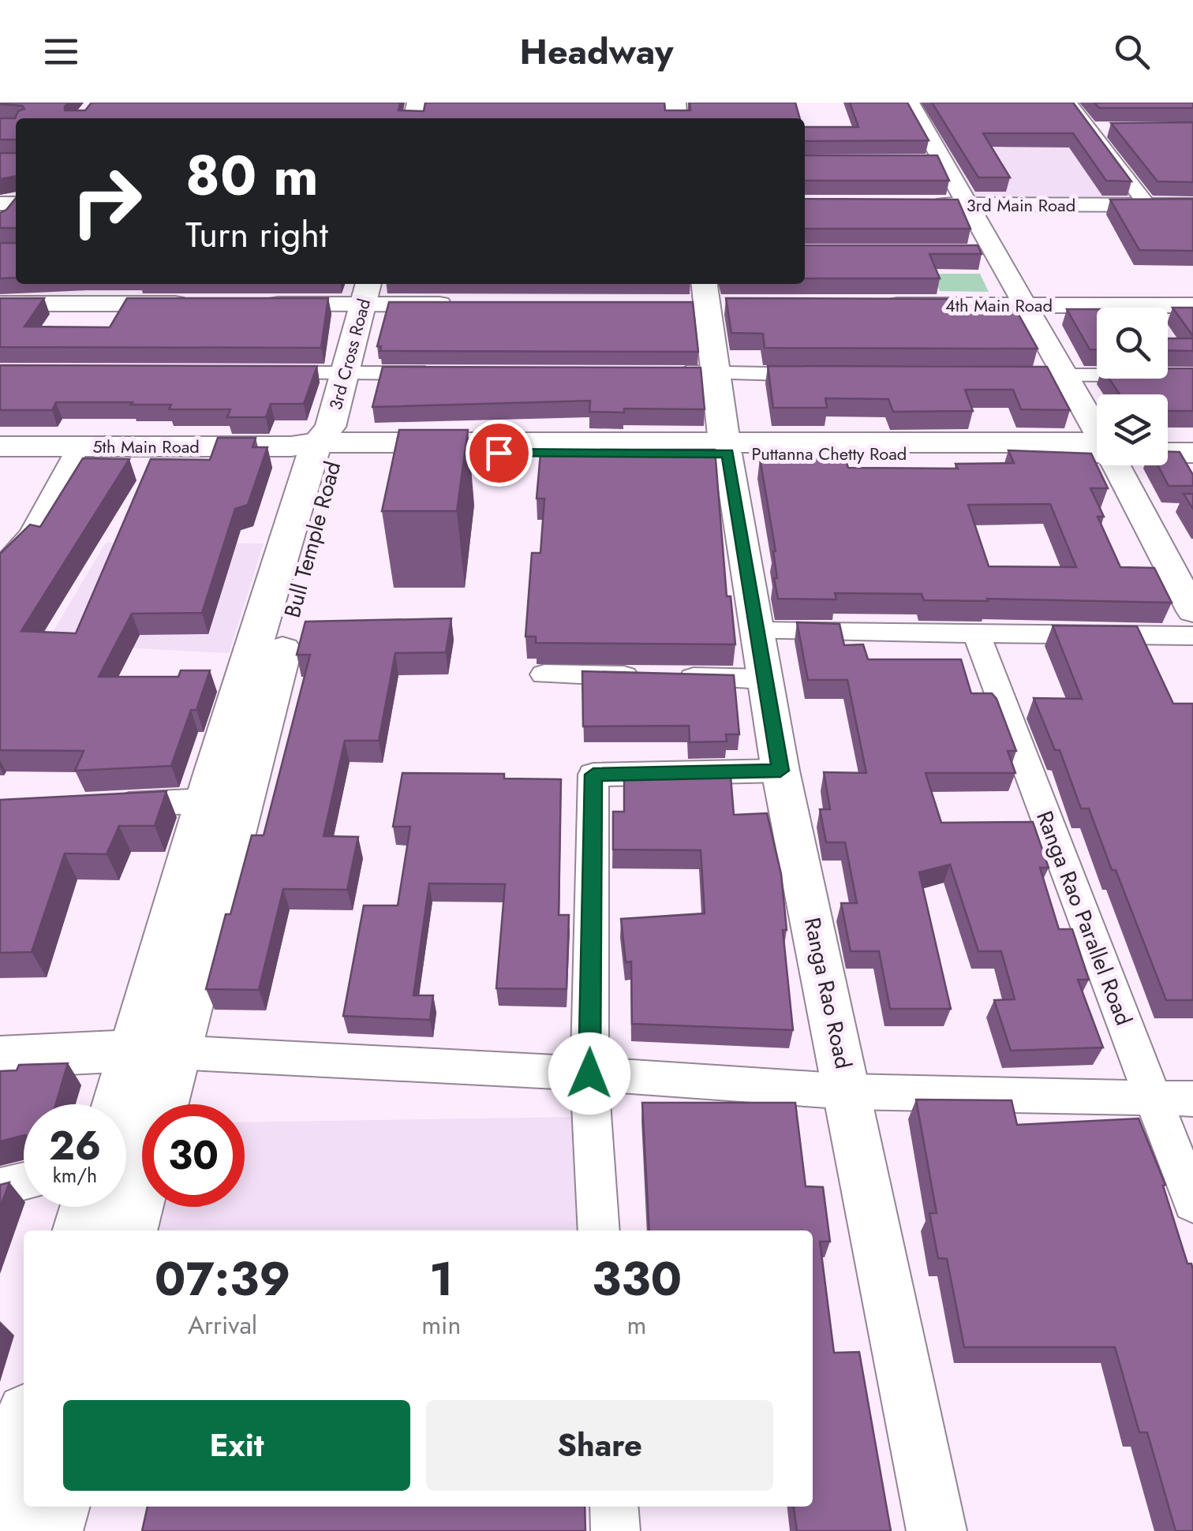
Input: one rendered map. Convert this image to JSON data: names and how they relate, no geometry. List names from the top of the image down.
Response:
{
  "streets": {
    "main road": [
      "3rd Cross Road",
      "5th Main Road",
      "Puttanna Chetty Road",
      "Bull Temple Road"
    ],
    "street": [
      "3rd Main Road",
      "4th Main Road",
      "Ranga Rao Parallel Road",
      "Ranga Rao Road"
    ]
  },
  "crossings": [
    ["3rd Cross Road", "5th Main Road"],
    ["3rd Cross Road", "Puttanna Chetty Road"],
    ["3rd Cross Road", "Bull Temple Road"],
    ["5th Main Road", "Puttanna Chetty Road"],
    ["5th Main Road", "Bull Temple Road"],
    ["Puttanna Chetty Road", "Bull Temple Road"],
    ["Puttanna Chetty Road", "Ranga Rao Road"]
  ],
  "page": {
    "header": "Headway",
    "turn": ["80 m", "Turn right"],
    "speed": "26 km/h",
    "limit": "30",
    "eta": [
      "07:39",
      "Arrival",
      "1",
      "min",
      "330",
      "m"
    ],
    "buttons": ["Exit", "Share"]
  }
}
